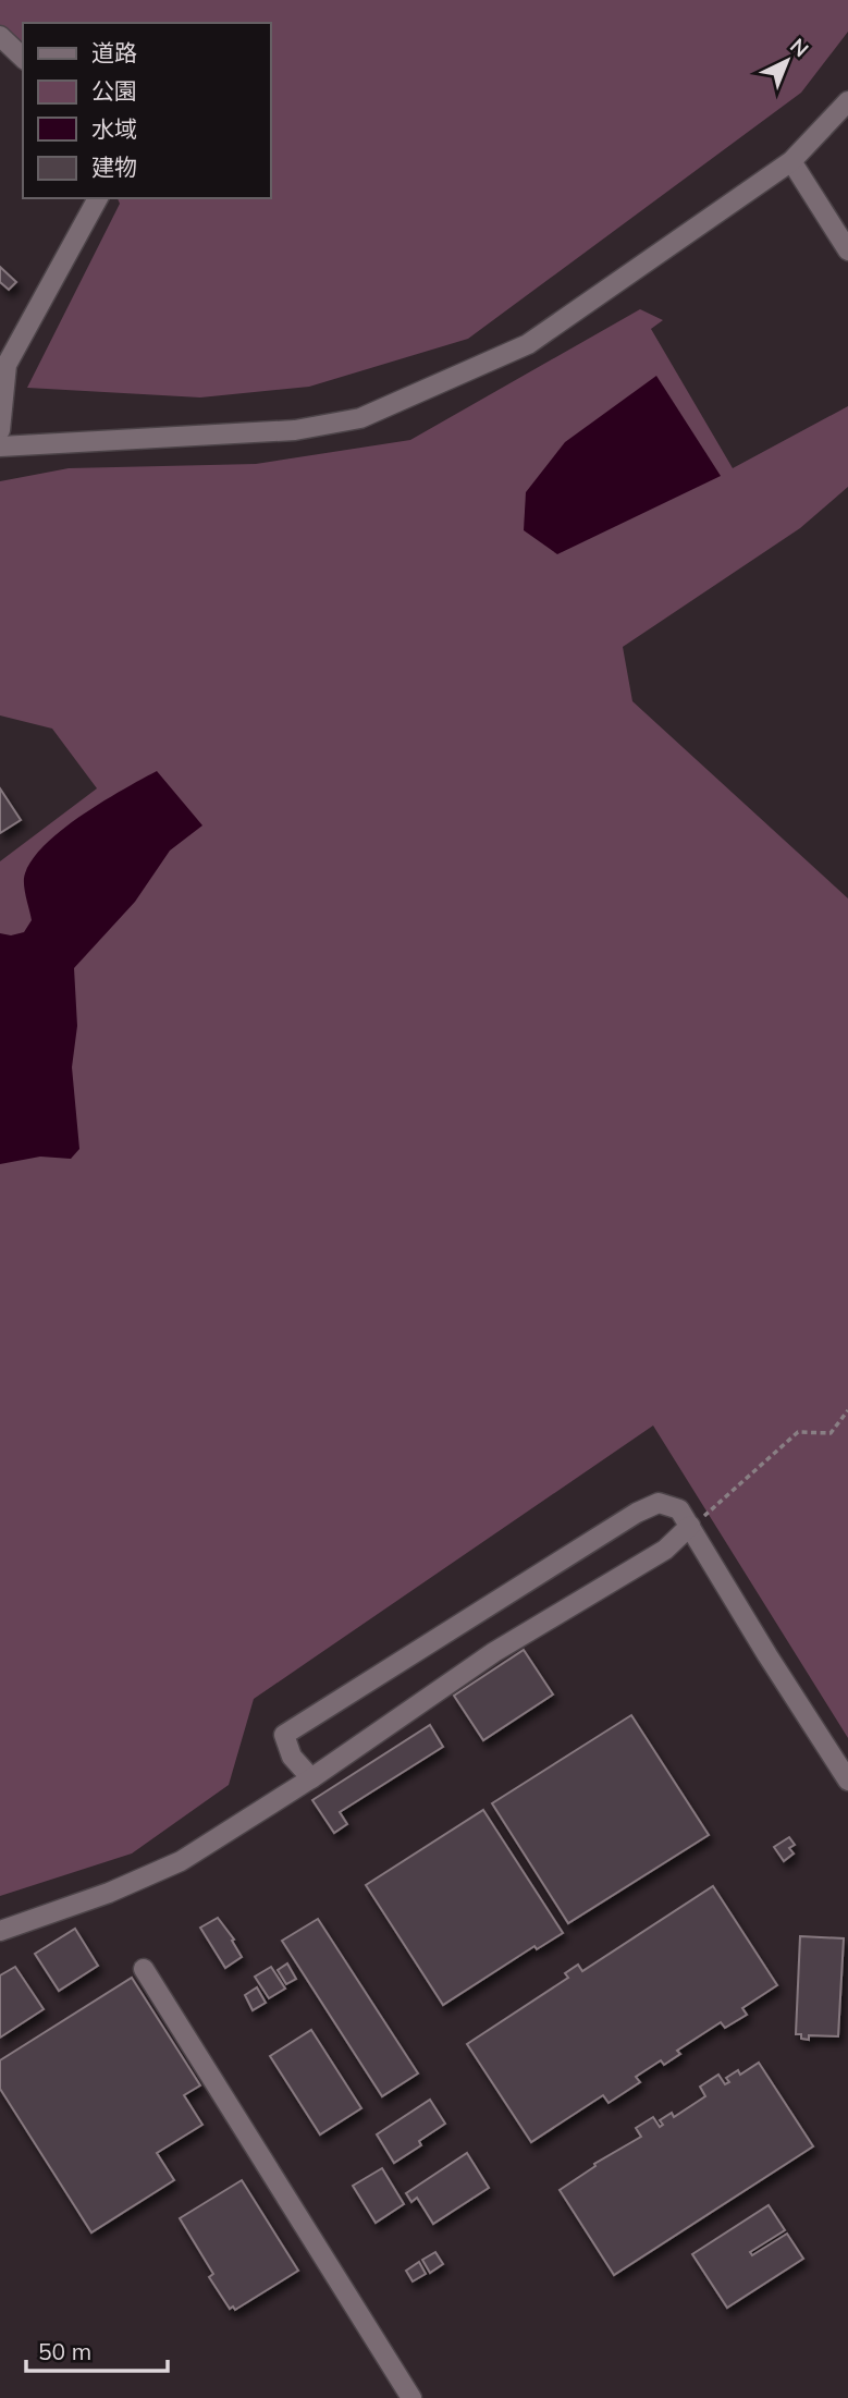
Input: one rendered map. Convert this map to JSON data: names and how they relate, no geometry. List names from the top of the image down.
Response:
{
  "legend": [
    "道路",
    "公園",
    "水域",
    "建物"
  ],
  "scale_bar": "50 m",
  "north": "top right"
}
